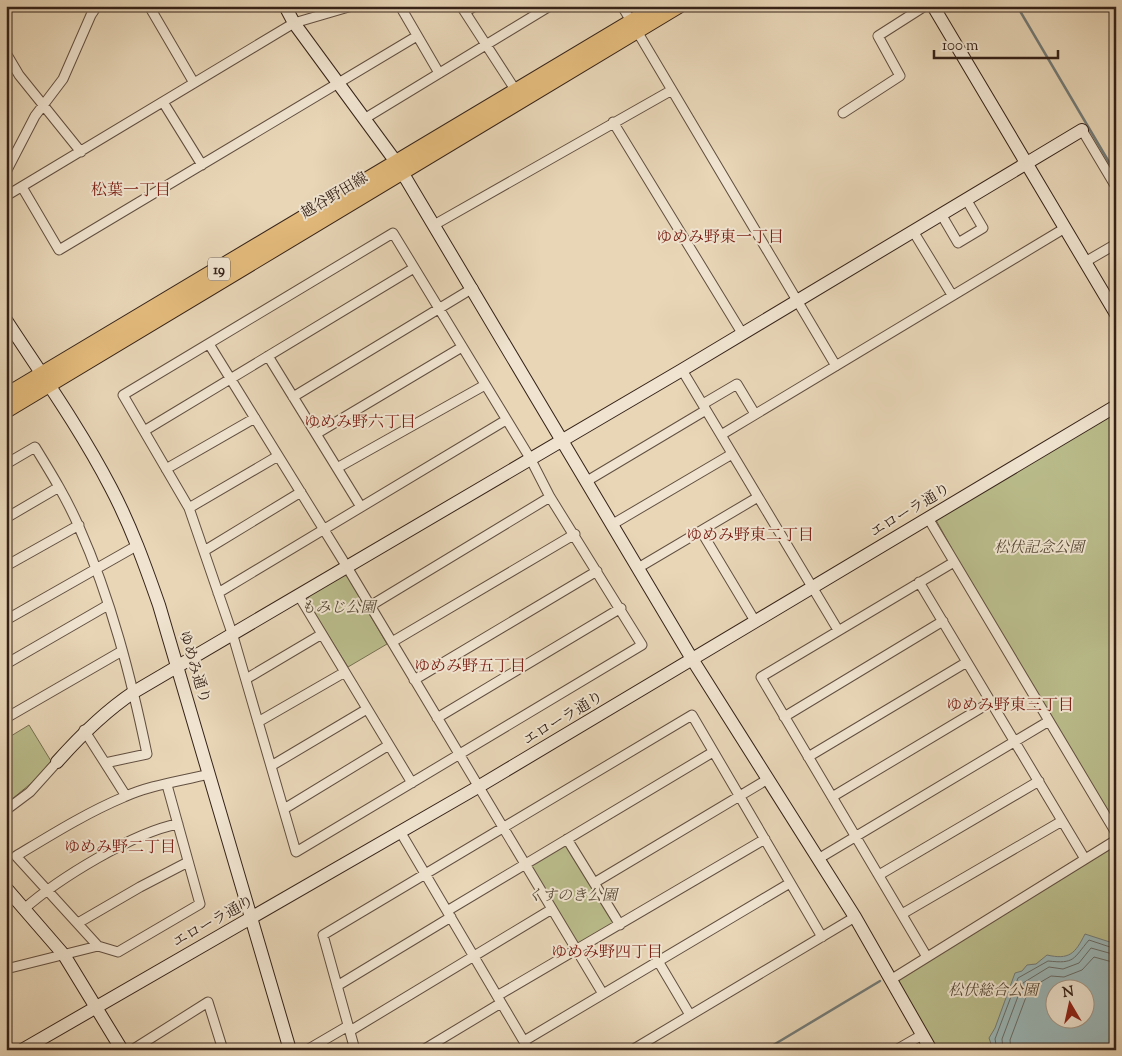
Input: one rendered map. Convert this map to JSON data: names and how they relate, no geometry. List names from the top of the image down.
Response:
{
  "streets": {
    "main road": ["越谷野田線", "19"],
    "street": ["エローラ通り", "ゆめみ通り"]
  },
  "crossings": [
    ["越谷野田線", "ゆめみ通り"],
    ["エローラ通り", "ゆめみ通り"]
  ],
  "districts": [
    "松葉一丁目",
    "ゆめみ野東一丁目",
    "ゆめみ野六丁目",
    "ゆめみ野東二丁目",
    "ゆめみ野五丁目",
    "ゆめみ野東三丁目",
    "ゆめみ野二丁目",
    "ゆめみ野四丁目"
  ],
  "parks": [
    "松伏記念公園",
    "もみじ公園",
    "くすのき公園",
    "松伏総合公園"
  ],
  "scale_bar": "100 m",
  "north": "top"
}
